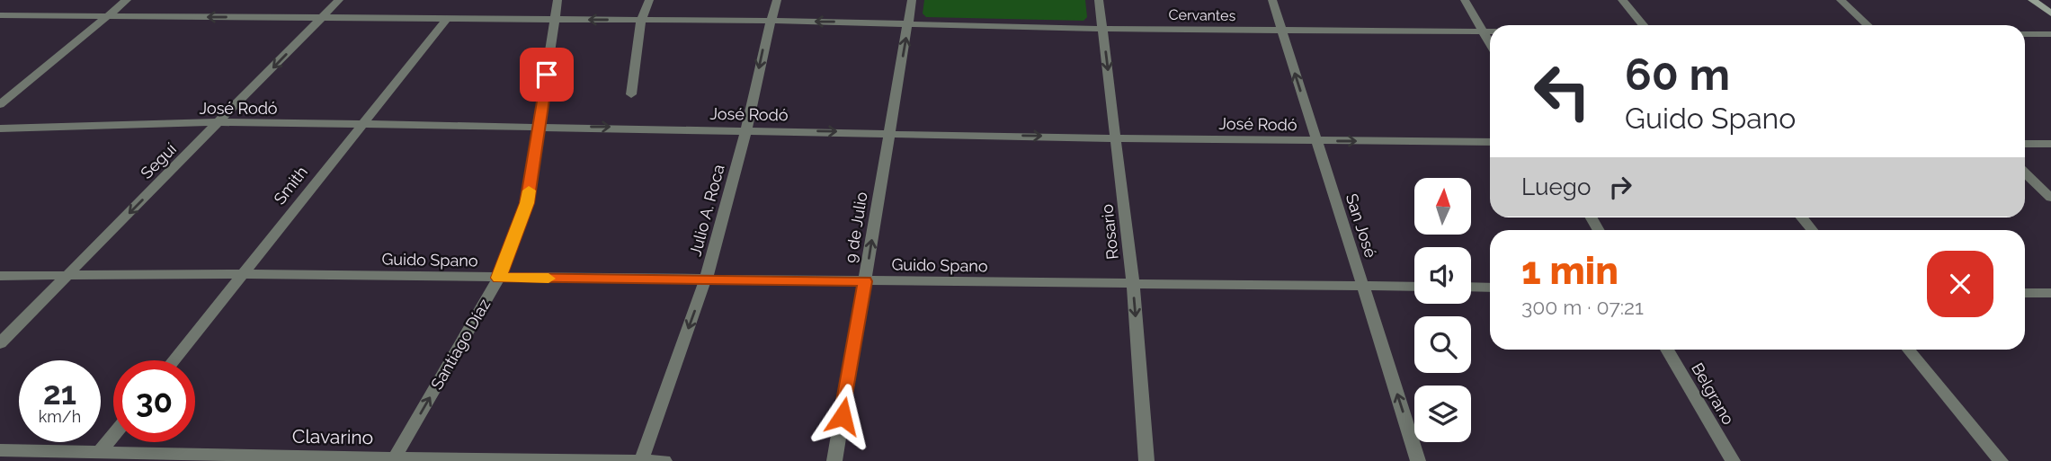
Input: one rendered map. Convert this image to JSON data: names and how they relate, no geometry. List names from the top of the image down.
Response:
{
  "streets": {
    "street": [
      "Cervantes",
      "José Rodó",
      "Seguí",
      "Smith",
      "Julio A. Roca",
      "San José",
      "9 de Julio",
      "Rosario",
      "Guido Spano",
      "Santiago Díaz",
      "Belgrano",
      "Clavarino"
    ]
  },
  "crossings": [
    ["Cervantes", "Seguí"],
    ["Cervantes", "Smith"],
    ["Cervantes", "Julio A. Roca"],
    ["Cervantes", "San José"],
    ["Cervantes", "9 de Julio"],
    ["Cervantes", "Rosario"],
    ["Cervantes", "Santiago Díaz"],
    ["José Rodó", "Seguí"],
    ["José Rodó", "Smith"],
    ["José Rodó", "Julio A. Roca"],
    ["José Rodó", "San José"],
    ["José Rodó", "9 de Julio"],
    ["José Rodó", "Rosario"],
    ["José Rodó", "Santiago Díaz"],
    ["Seguí", "Guido Spano"],
    ["Smith", "Guido Spano"],
    ["Julio A. Roca", "Guido Spano"],
    ["Julio A. Roca", "Clavarino"],
    ["San José", "Guido Spano"],
    ["9 de Julio", "Guido Spano"],
    ["Rosario", "Guido Spano"],
    ["Guido Spano", "Santiago Díaz"],
    ["Santiago Díaz", "Clavarino"]
  ],
  "one_way": [
    "José Rodó",
    "Seguí",
    "Julio A. Roca",
    "San José",
    "9 de Julio",
    "Rosario",
    "Santiago Díaz"
  ],
  "north": "top",
  "page": {
    "turn": ["60 m", "Guido Spano"],
    "then": "Luego",
    "heading": ["1 min", "300 m · 07:21"],
    "speed": "21 km/h",
    "limit": "30"
  }
}
